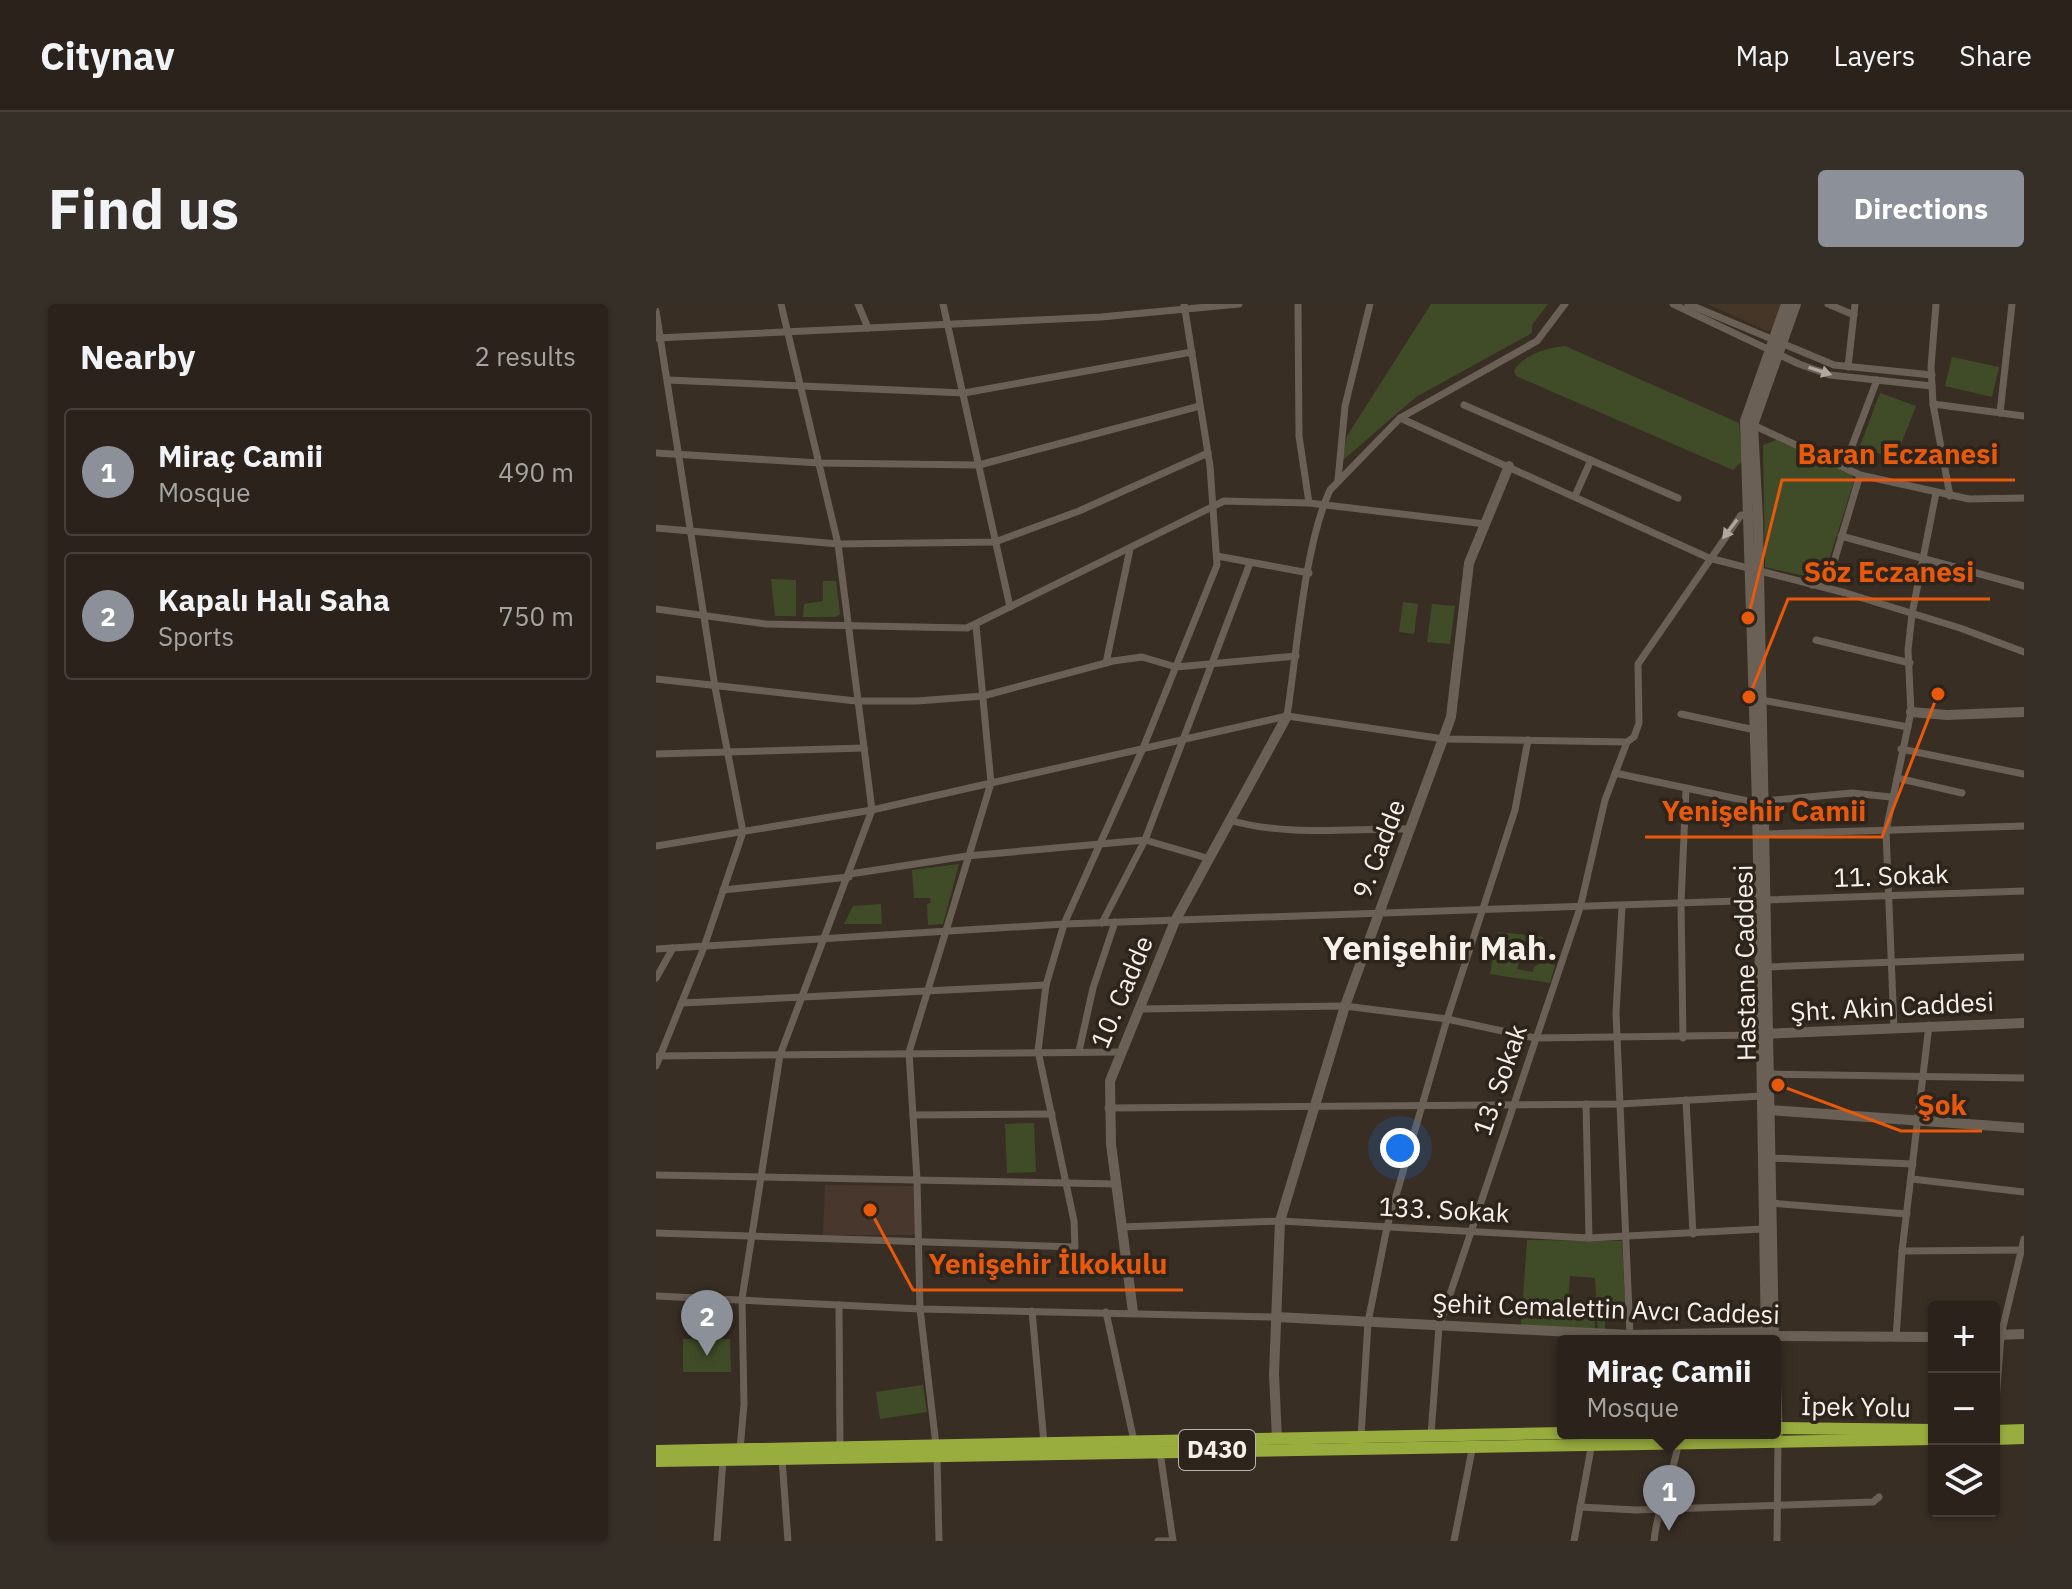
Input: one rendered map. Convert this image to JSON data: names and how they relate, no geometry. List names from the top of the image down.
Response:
{
  "streets": {
    "highway": ["İpek Yolu", "D430"],
    "street": [
      "9. Cadde",
      "11. Sokak",
      "Hastane Caddesi",
      "10. Cadde",
      "Şht. Akin Caddesi",
      "13. Sokak",
      "133. Sokak",
      "Şehit Cemalettin Avcı Caddesi"
    ]
  },
  "crossings": [
    ["9. Cadde", "11. Sokak"],
    ["9. Cadde", "133. Sokak"],
    ["9. Cadde", "Şehit Cemalettin Avcı Caddesi"],
    ["9. Cadde", "D430"],
    ["11. Sokak", "Hastane Caddesi"],
    ["11. Sokak", "10. Cadde"],
    ["11. Sokak", "13. Sokak"],
    ["Hastane Caddesi", "Şht. Akin Caddesi"],
    ["Hastane Caddesi", "13. Sokak"],
    ["Hastane Caddesi", "133. Sokak"],
    ["10. Cadde", "133. Sokak"],
    ["13. Sokak", "133. Sokak"],
    ["13. Sokak", "Şehit Cemalettin Avcı Caddesi"],
    ["13. Sokak", "D430"]
  ],
  "districts": ["Yenişehir Mah."],
  "places": [
    "Baran Eczanesi",
    "Yenişehir Camii",
    "Söz Eczanesi",
    "Şok",
    "Yenişehir İlkokulu"
  ],
  "page": {
    "header": "Citynav",
    "nav": ["Map", "Layers", "Share"],
    "buttons": "Directions",
    "title": "Find us",
    "heading": ["Nearby", "2 results"],
    "list": [
      {
        "mark": "1",
        "name": "Miraç Camii",
        "note": "Mosque",
        "value": "490 m"
      },
      {
        "mark": "2",
        "name": "Kapalı Halı Saha",
        "note": "Sports",
        "value": "750 m"
      }
    ],
    "pins": ["2", "1"],
    "map_buttons": ["+", "−"],
    "popup": ["Miraç Camii", "Mosque"]
  }
}
